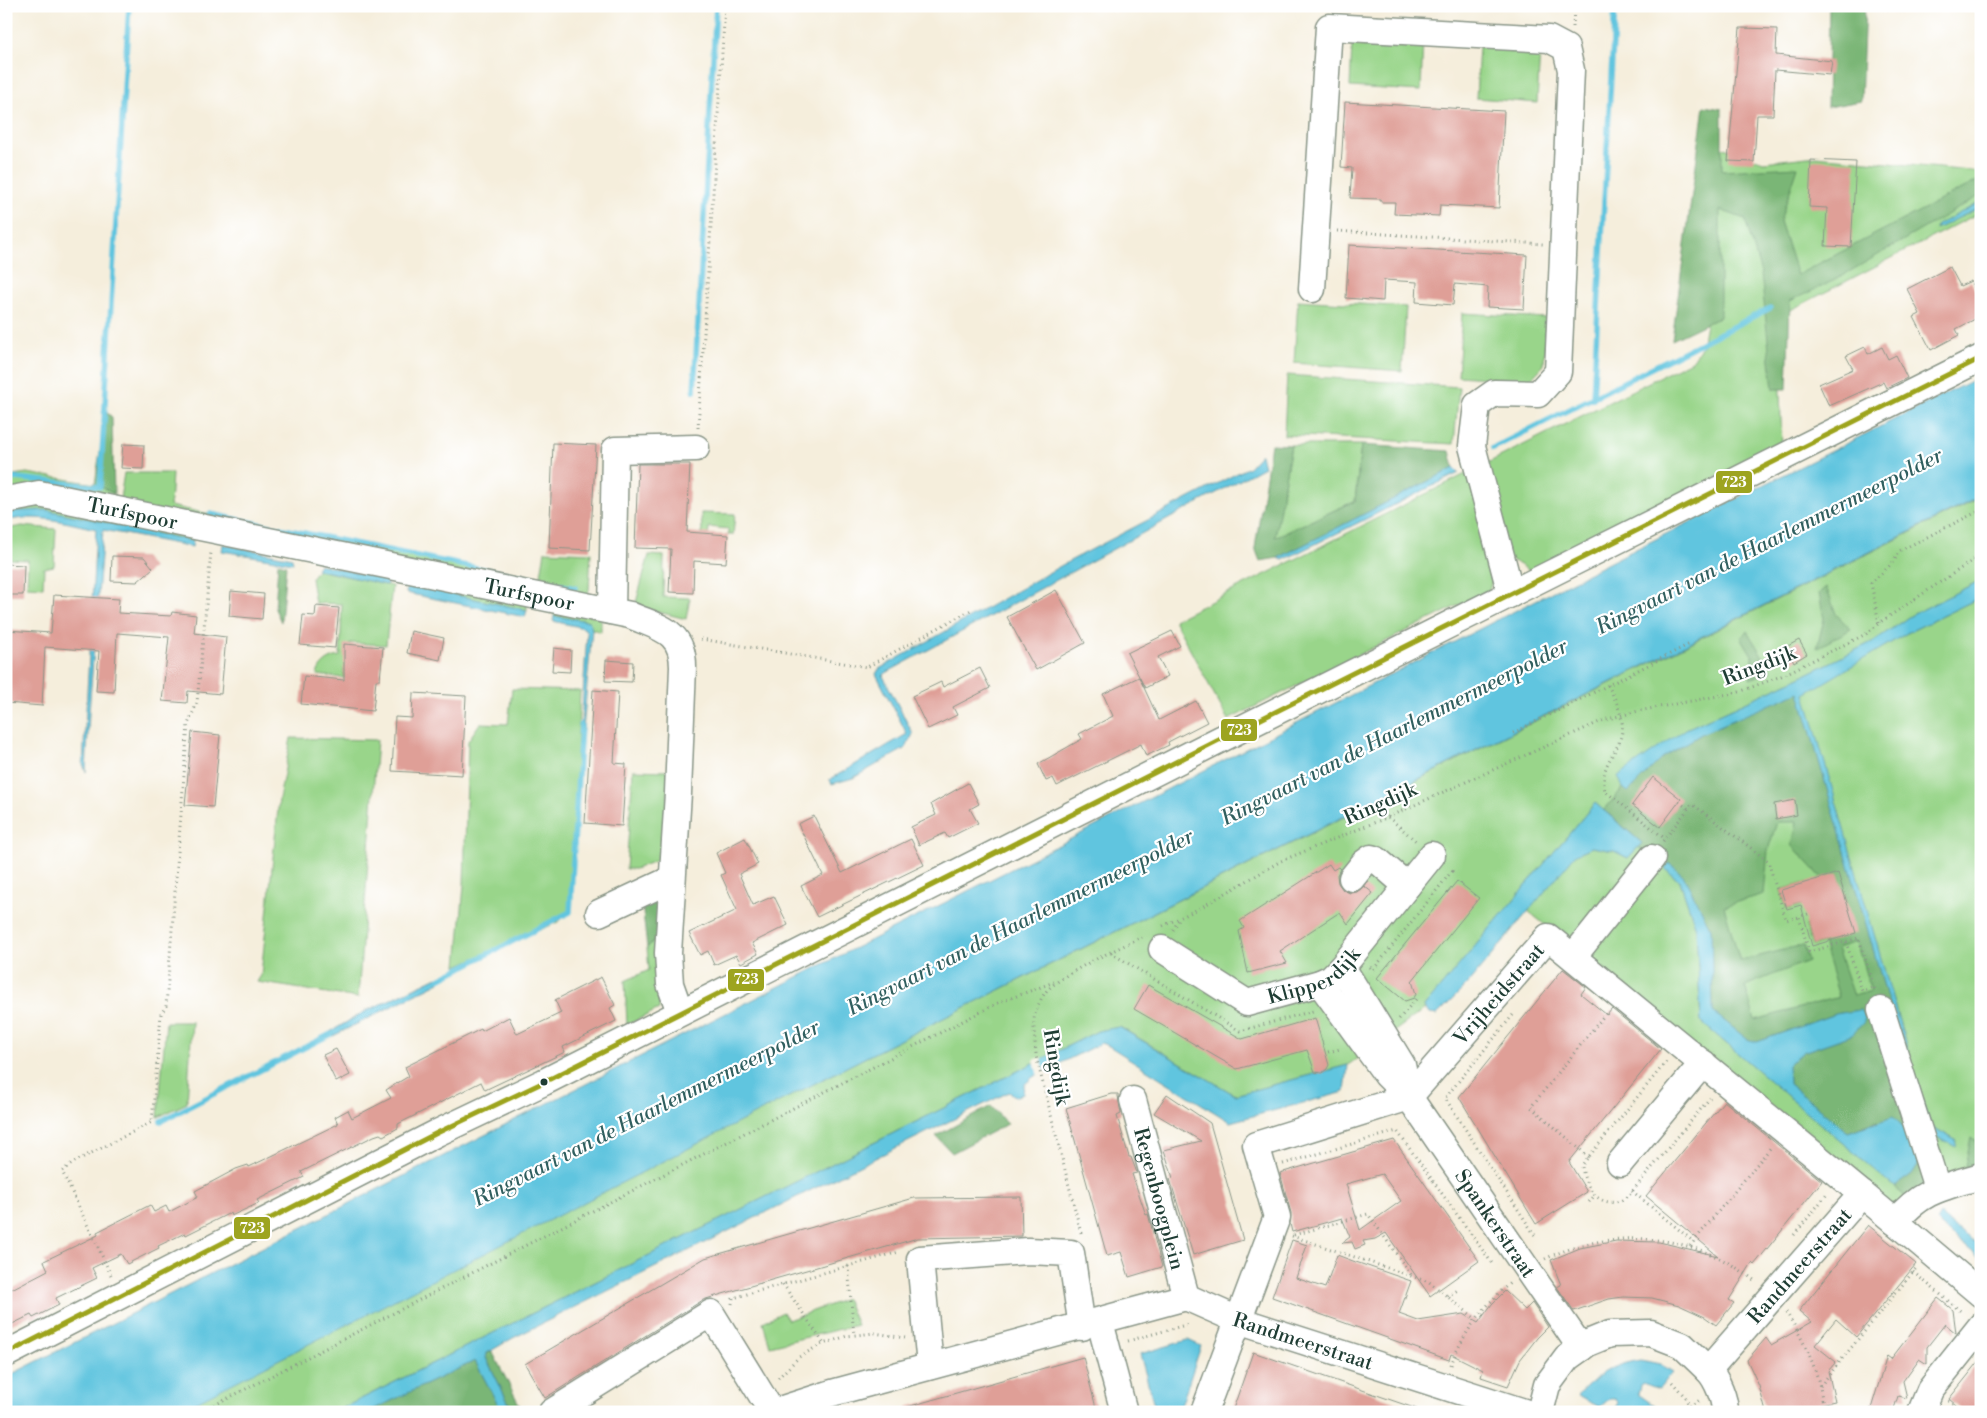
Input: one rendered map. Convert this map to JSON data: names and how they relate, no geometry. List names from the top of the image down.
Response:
{
  "streets": {
    "street": [
      "Turfspoor",
      "Klipperdijk",
      "Vrijheidstraat",
      "Regenboogplein",
      "Spankerstraat",
      "Randmeerstraat"
    ],
    "path": ["Ringdijk"]
  },
  "crossings": [
    ["Ringdijk", "Klipperdijk"],
    ["Klipperdijk", "Spankerstraat"],
    ["Vrijheidstraat", "Spankerstraat"],
    ["Vrijheidstraat", "Randmeerstraat"],
    ["Regenboogplein", "Randmeerstraat"]
  ],
  "water": ["Ringvaart van de Haarlemmermeerpolder"],
  "lines": ["transit line 723"]
}
